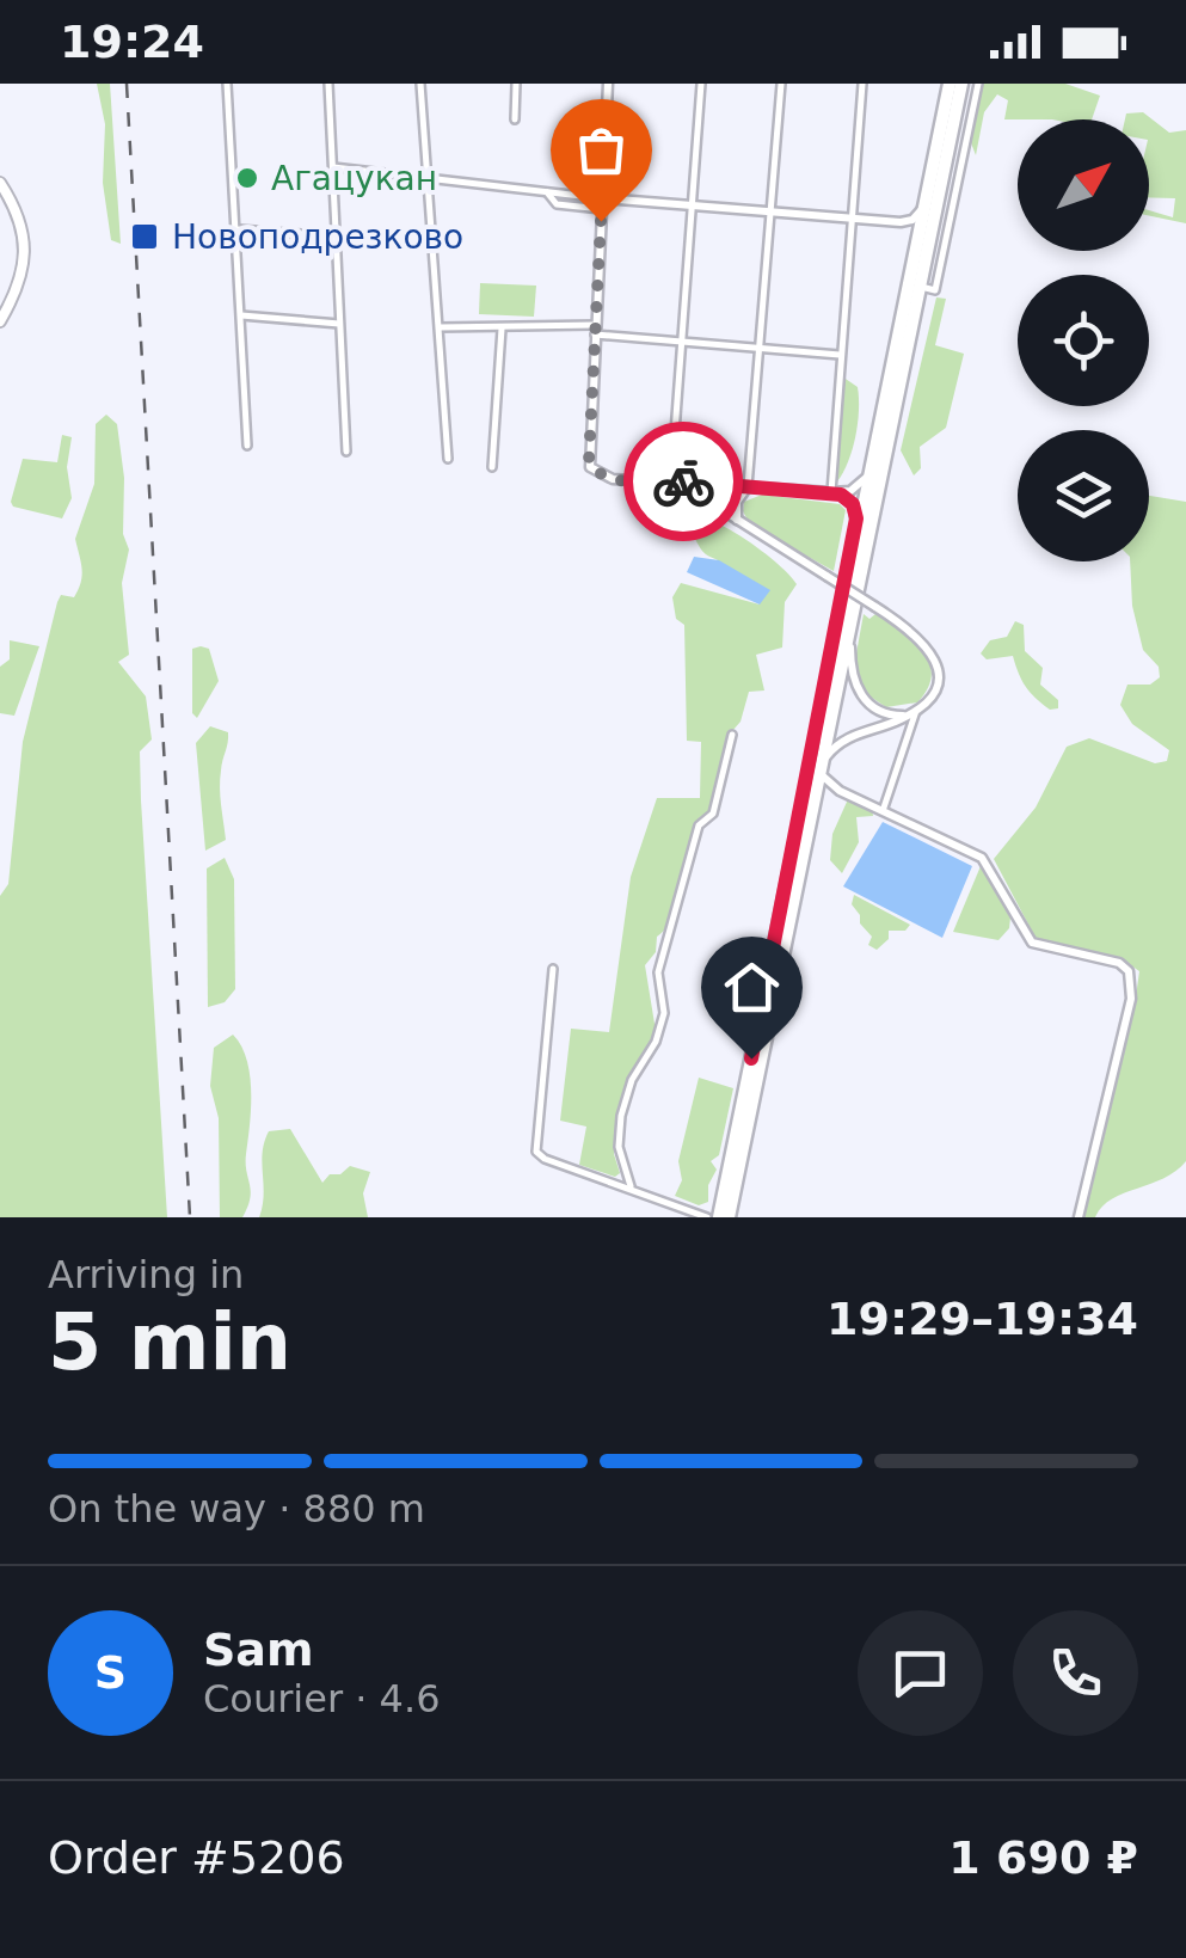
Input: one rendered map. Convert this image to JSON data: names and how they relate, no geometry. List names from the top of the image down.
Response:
{
  "places": {
    "other": ["Агацукан"],
    "transit": ["Новоподрезково"]
  },
  "north": "top right",
  "page": {
    "status": "19:24",
    "heading": ["5 min", "Arriving in", "19:29–19:34"],
    "panel": [
      "Sam",
      "Courier · 4.6",
      "Order #5206",
      "1 690 ₽"
    ],
    "bar": "On the way · 880 m",
    "round": "S"
  }
}
